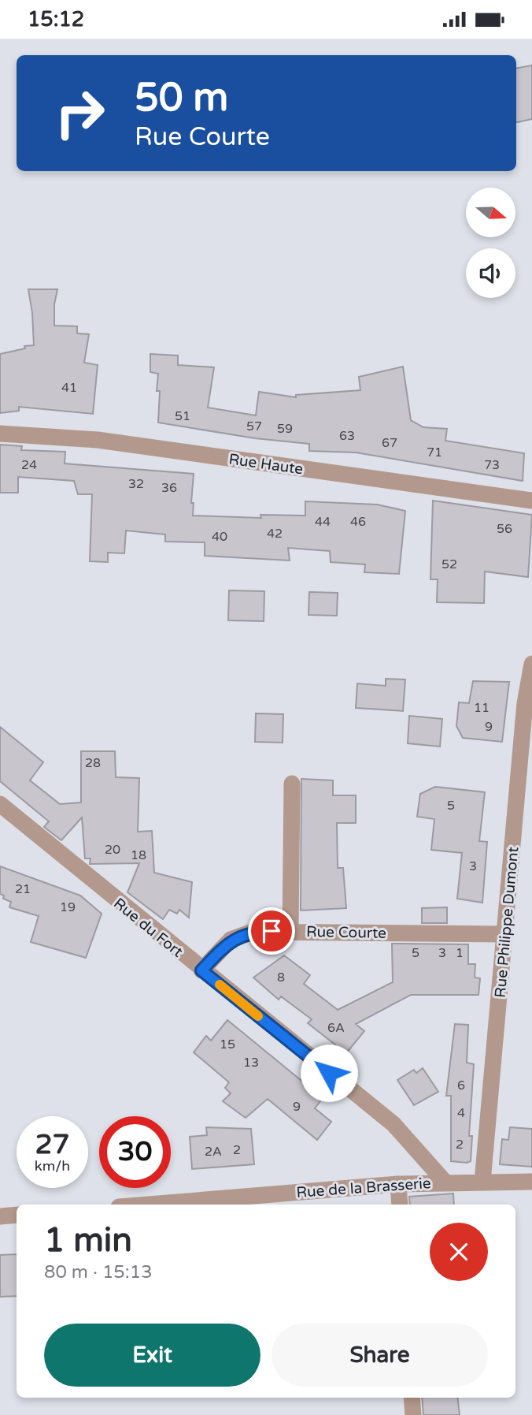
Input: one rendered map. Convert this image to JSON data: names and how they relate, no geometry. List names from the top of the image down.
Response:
{
  "streets": {
    "street": [
      "Rue Haute",
      "Rue Philippe Dumont",
      "Rue du Fort",
      "Rue Courte",
      "Rue de la Brasserie"
    ]
  },
  "crossings": [
    ["Rue Philippe Dumont", "Rue Courte"],
    ["Rue Philippe Dumont", "Rue de la Brasserie"],
    ["Rue du Fort", "Rue Courte"],
    ["Rue du Fort", "Rue de la Brasserie"]
  ],
  "house_numbers": [
    "41",
    "51",
    "57",
    "59",
    "63",
    "67",
    "71",
    "24",
    "73",
    "32",
    "36",
    "44",
    "46",
    "56",
    "42",
    "40",
    "52",
    "11",
    "9",
    "28",
    "5",
    "20",
    "18",
    "3",
    "21",
    "19",
    "5",
    "3",
    "1",
    "8",
    "6A",
    "15",
    "13",
    "6",
    "9",
    "4",
    "2",
    "2",
    "2A"
  ],
  "north": "right",
  "page": {
    "status": "15:12",
    "turn": ["50 m", "Rue Courte"],
    "speed": "27 km/h",
    "limit": "30",
    "heading": ["1 min", "80 m · 15:13"],
    "buttons": ["Exit", "Share"]
  }
}
